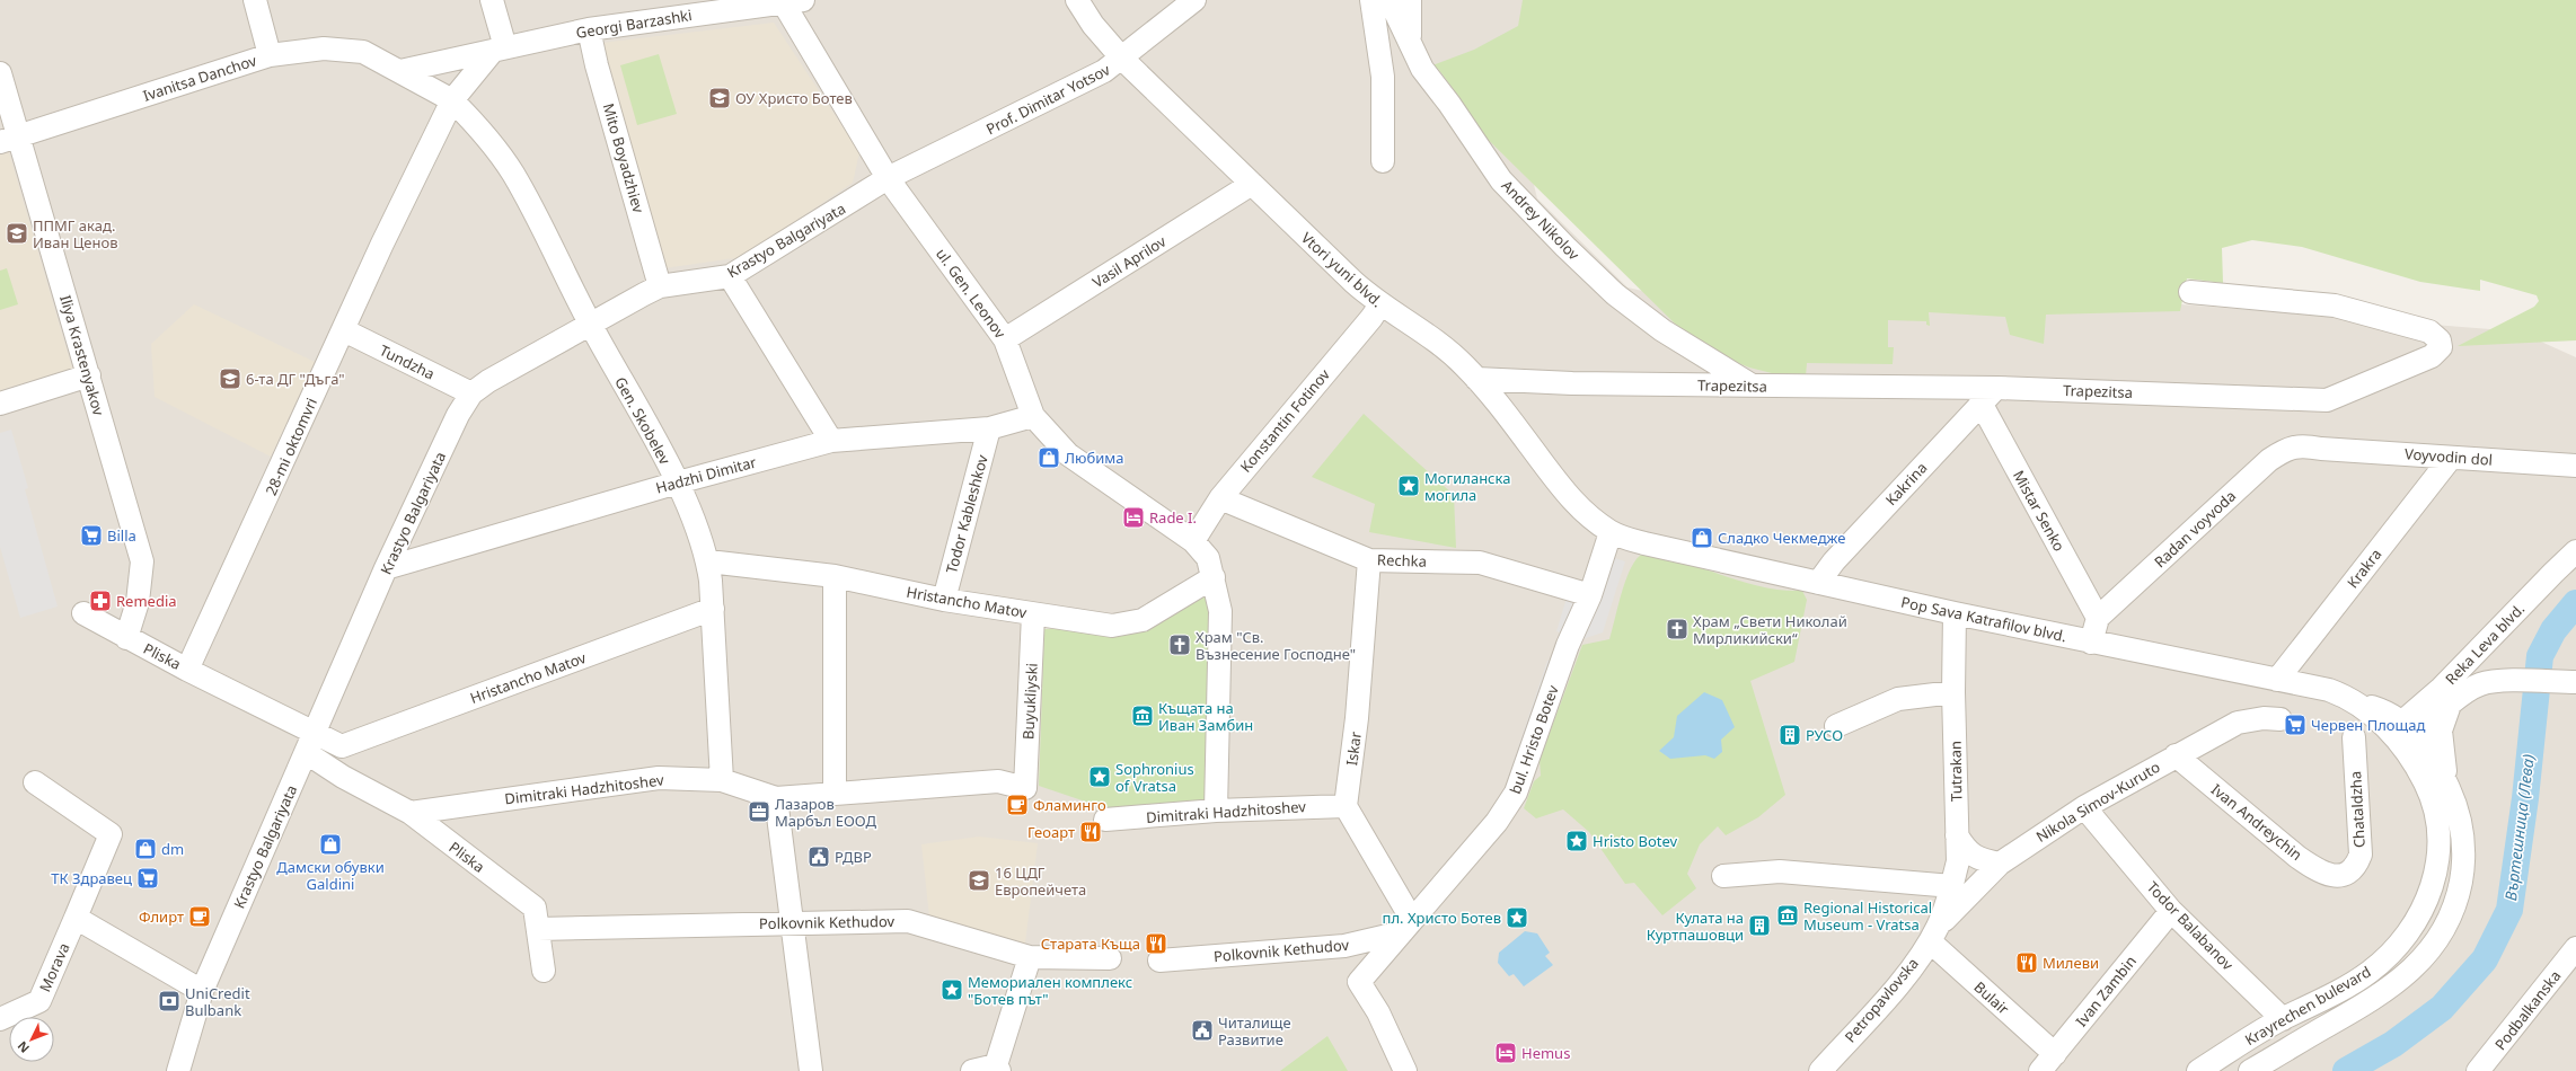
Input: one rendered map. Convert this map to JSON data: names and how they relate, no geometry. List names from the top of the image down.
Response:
{
  "streets": {
    "street": [
      "Georgi Barzashki",
      "Ivanitsa Danchov",
      "Prof. Dimitar Yotsov",
      "Mito Boyadzhiev",
      "Andrey Nikolov",
      "Krastyo Balgariyata",
      "Vasil Aprilov",
      "Vtori yuni blvd.",
      "ul. Gen. Leonov",
      "Iliya Krastenyakov",
      "Tundzha",
      "Trapezitsa",
      "Gen. Skobelev",
      "Konstantin Fotinov",
      "28-mi oktomvri",
      "Voyvodin dol",
      "Hadzhi Dimitar",
      "Kakrina",
      "Mistar Senko",
      "Todor Kableshkov",
      "Radan voyvoda",
      "Rechka",
      "Krakra",
      "Hristancho Matov",
      "Pop Sava Katrafilov blvd.",
      "Reka Leva blvd.",
      "Pliska",
      "Buyukliyski",
      "bul. Hristo Botev",
      "Iskar",
      "Tutrakan",
      "Dimitraki Hadzhitoshev",
      "Nikola Simov-Kuruto",
      "Chataldzha",
      "Ivan Andreychin",
      "Polkovnik Kethudov",
      "Todor Balabanov",
      "Morava",
      "Ivan Zambin",
      "Bulair",
      "Petropavlovska",
      "Krayrechen bulevard",
      "Podbalkanska"
    ]
  },
  "crossings": [
    ["Georgi Barzashki", "Ivanitsa Danchov"],
    ["Georgi Barzashki", "Mito Boyadzhiev"],
    ["Georgi Barzashki", "ul. Gen. Leonov"],
    ["Georgi Barzashki", "28-mi oktomvri"],
    ["Ivanitsa Danchov", "Iliya Krastenyakov"],
    ["Ivanitsa Danchov", "Gen. Skobelev"],
    ["Ivanitsa Danchov", "28-mi oktomvri"],
    ["Prof. Dimitar Yotsov", "Krastyo Balgariyata"],
    ["Prof. Dimitar Yotsov", "Vtori yuni blvd."],
    ["Prof. Dimitar Yotsov", "ul. Gen. Leonov"],
    ["Mito Boyadzhiev", "Krastyo Balgariyata"],
    ["Andrey Nikolov", "Trapezitsa"],
    ["Krastyo Balgariyata", "ul. Gen. Leonov"],
    ["Krastyo Balgariyata", "Tundzha"],
    ["Krastyo Balgariyata", "Gen. Skobelev"],
    ["Krastyo Balgariyata", "Hadzhi Dimitar"],
    ["Krastyo Balgariyata", "Hristancho Matov"],
    ["Krastyo Balgariyata", "Pliska"],
    ["Vasil Aprilov", "Vtori yuni blvd."],
    ["Vasil Aprilov", "ul. Gen. Leonov"],
    ["Vtori yuni blvd.", "Trapezitsa"],
    ["Vtori yuni blvd.", "Konstantin Fotinov"],
    ["Vtori yuni blvd.", "Pop Sava Katrafilov blvd."],
    ["Vtori yuni blvd.", "bul. Hristo Botev"],
    ["ul. Gen. Leonov", "Konstantin Fotinov"],
    ["ul. Gen. Leonov", "Hadzhi Dimitar"],
    ["ul. Gen. Leonov", "Hristancho Matov"],
    ["ul. Gen. Leonov", "Dimitraki Hadzhitoshev"],
    ["Iliya Krastenyakov", "Pliska"],
    ["Tundzha", "28-mi oktomvri"],
    ["Trapezitsa", "Kakrina"],
    ["Trapezitsa", "Mistar Senko"],
    ["Gen. Skobelev", "28-mi oktomvri"],
    ["Gen. Skobelev", "Hadzhi Dimitar"],
    ["Gen. Skobelev", "Hristancho Matov"],
    ["Gen. Skobelev", "Dimitraki Hadzhitoshev"],
    ["Konstantin Fotinov", "Rechka"],
    ["28-mi oktomvri", "Pliska"],
    ["Voyvodin dol", "Radan voyvoda"],
    ["Voyvodin dol", "Krakra"],
    ["Hadzhi Dimitar", "Todor Kableshkov"],
    ["Kakrina", "Mistar Senko"],
    ["Kakrina", "Pop Sava Katrafilov blvd."],
    ["Mistar Senko", "Radan voyvoda"],
    ["Todor Kableshkov", "Hristancho Matov"],
    ["Rechka", "bul. Hristo Botev"],
    ["Rechka", "Iskar"],
    ["Krakra", "Pop Sava Katrafilov blvd."],
    ["Hristancho Matov", "Pliska"],
    ["Hristancho Matov", "Buyukliyski"],
    ["Pop Sava Katrafilov blvd.", "bul. Hristo Botev"],
    ["Pop Sava Katrafilov blvd.", "Tutrakan"],
    ["Pop Sava Katrafilov blvd.", "Krayrechen bulevard"],
    ["Reka Leva blvd.", "Krayrechen bulevard"],
    ["Pliska", "Dimitraki Hadzhitoshev"],
    ["Pliska", "Polkovnik Kethudov"],
    ["Buyukliyski", "Dimitraki Hadzhitoshev"],
    ["bul. Hristo Botev", "Polkovnik Kethudov"],
    ["Iskar", "Dimitraki Hadzhitoshev"],
    ["Tutrakan", "Nikola Simov-Kuruto"],
    ["Tutrakan", "Bulair"],
    ["Tutrakan", "Petropavlovska"],
    ["Nikola Simov-Kuruto", "Ivan Andreychin"],
    ["Nikola Simov-Kuruto", "Todor Balabanov"],
    ["Nikola Simov-Kuruto", "Bulair"],
    ["Nikola Simov-Kuruto", "Petropavlovska"],
    ["Chataldzha", "Ivan Andreychin"],
    ["Todor Balabanov", "Ivan Zambin"],
    ["Todor Balabanov", "Krayrechen bulevard"],
    ["Ivan Zambin", "Bulair"],
    ["Bulair", "Petropavlovska"]
  ],
  "water": ["Въртешница (Лева)"],
  "places": {
    "school or university": [
      "ОУ Христо Ботев",
      "ППМГ акад. Иван Ценов",
      "6-та ДГ \"Дъга\"",
      "16 ЦДГ Европейчета"
    ],
    "shop": [
      "Любима",
      "Сладко Чекмедже",
      "Дамски обувки Galdini",
      "dm"
    ],
    "place": [
      "Могиланска могила",
      "Sophronius of Vratsa",
      "Hristo Botev",
      "пл. Христо Ботев",
      "Мемориален комплекс \"Ботев път\""
    ],
    "hotel": ["Rade I.", "Hemus"],
    "supermarket": ["Billa", "Червен Площад", "ТК Здравец"],
    "pharmacy": ["Remedia"],
    "church": ["Храм „Свети Николай Мирликийски“", "Храм \"Св. Възнесение Господне\""],
    "museum": ["Къщата на Иван Замбин", "Regional Historical Museum - Vratsa"],
    "building": ["РУСО", "Кулата на Куртпашовци"],
    "cafe": ["Фламинго", "Флирт"],
    "office": ["Лазаров Марбъл ЕООД"],
    "restaurant": ["Геоарт", "Старата Къща", "Милеви"],
    "public building": ["РДВР", "Читалище Развитие"],
    "bank": ["UniCredit Bulbank"]
  },
  "north": "bottom left"
}
